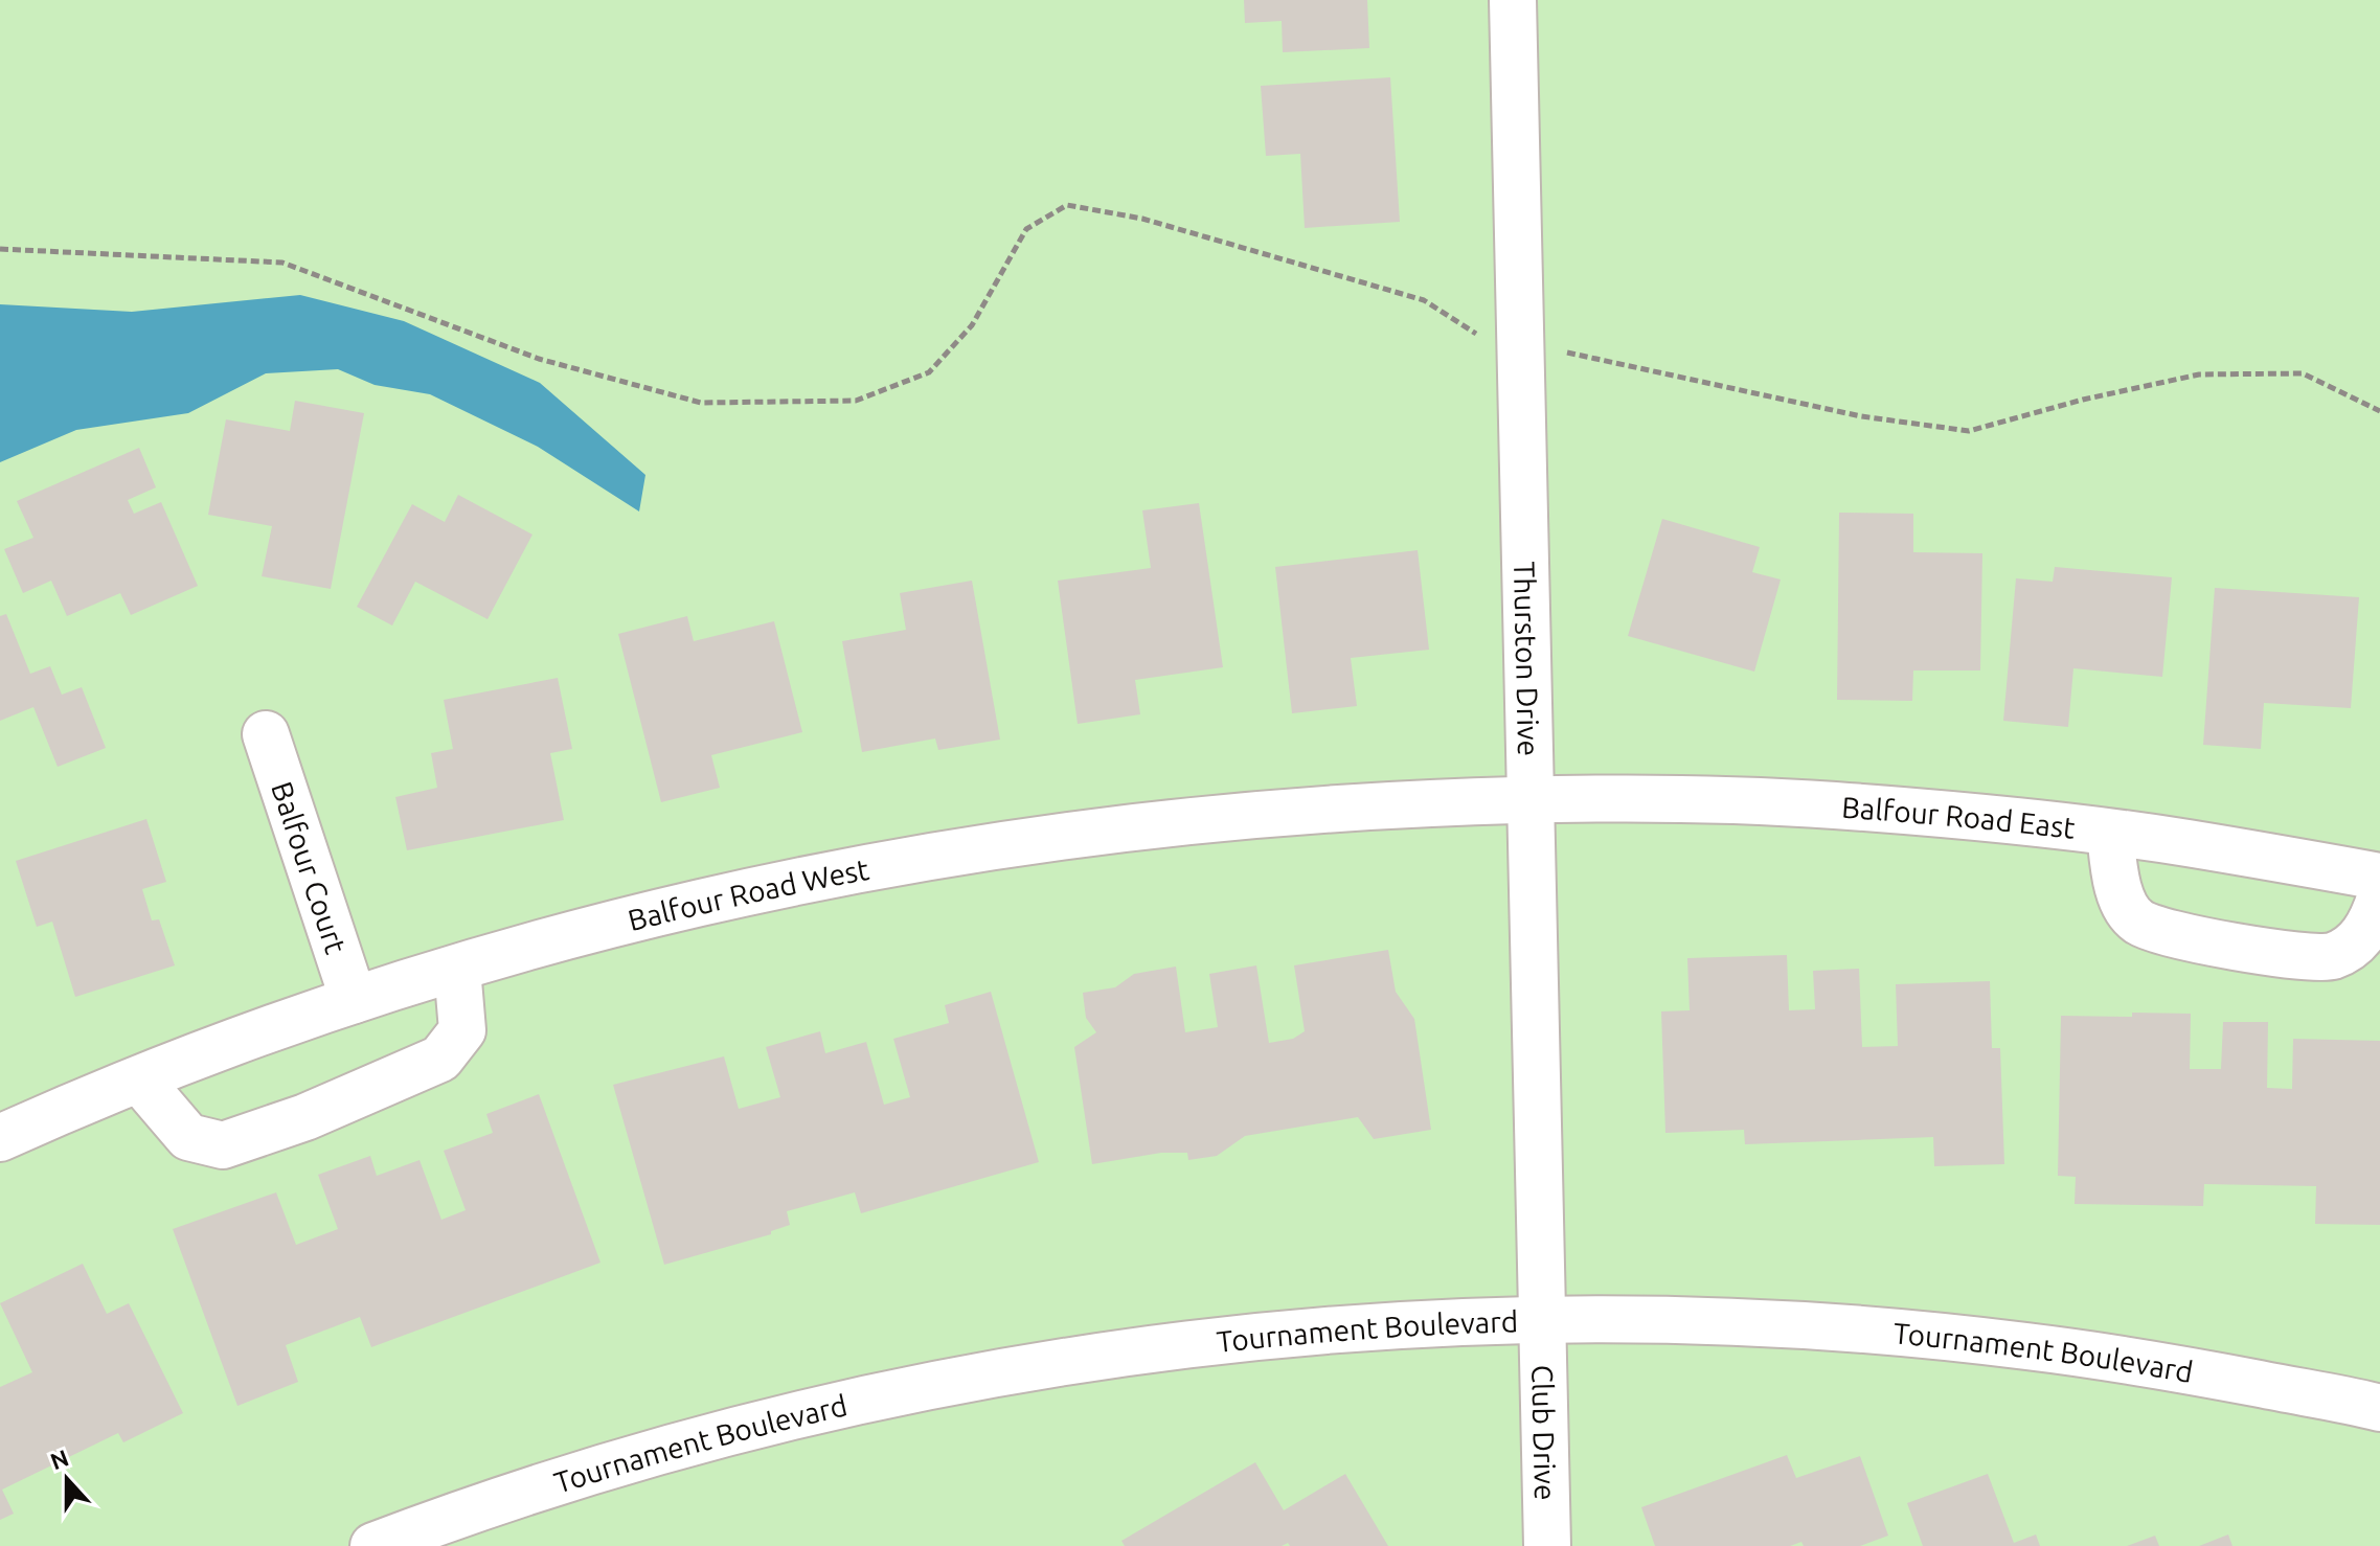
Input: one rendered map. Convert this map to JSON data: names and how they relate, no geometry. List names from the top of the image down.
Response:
{
  "streets": {
    "street": [
      "Thurston Drive",
      "Balfour Road East",
      "Balfour Court",
      "Balfour Road West",
      "Tournament Boulevard",
      "Club Drive"
    ]
  },
  "crossings": [
    ["Thurston Drive", "Balfour Road East"],
    ["Thurston Drive", "Balfour Road West"],
    ["Thurston Drive", "Tournament Boulevard"],
    ["Thurston Drive", "Club Drive"],
    ["Balfour Road East", "Balfour Road West"],
    ["Balfour Court", "Balfour Road West"],
    ["Tournament Boulevard", "Club Drive"]
  ],
  "north": "top"
}
